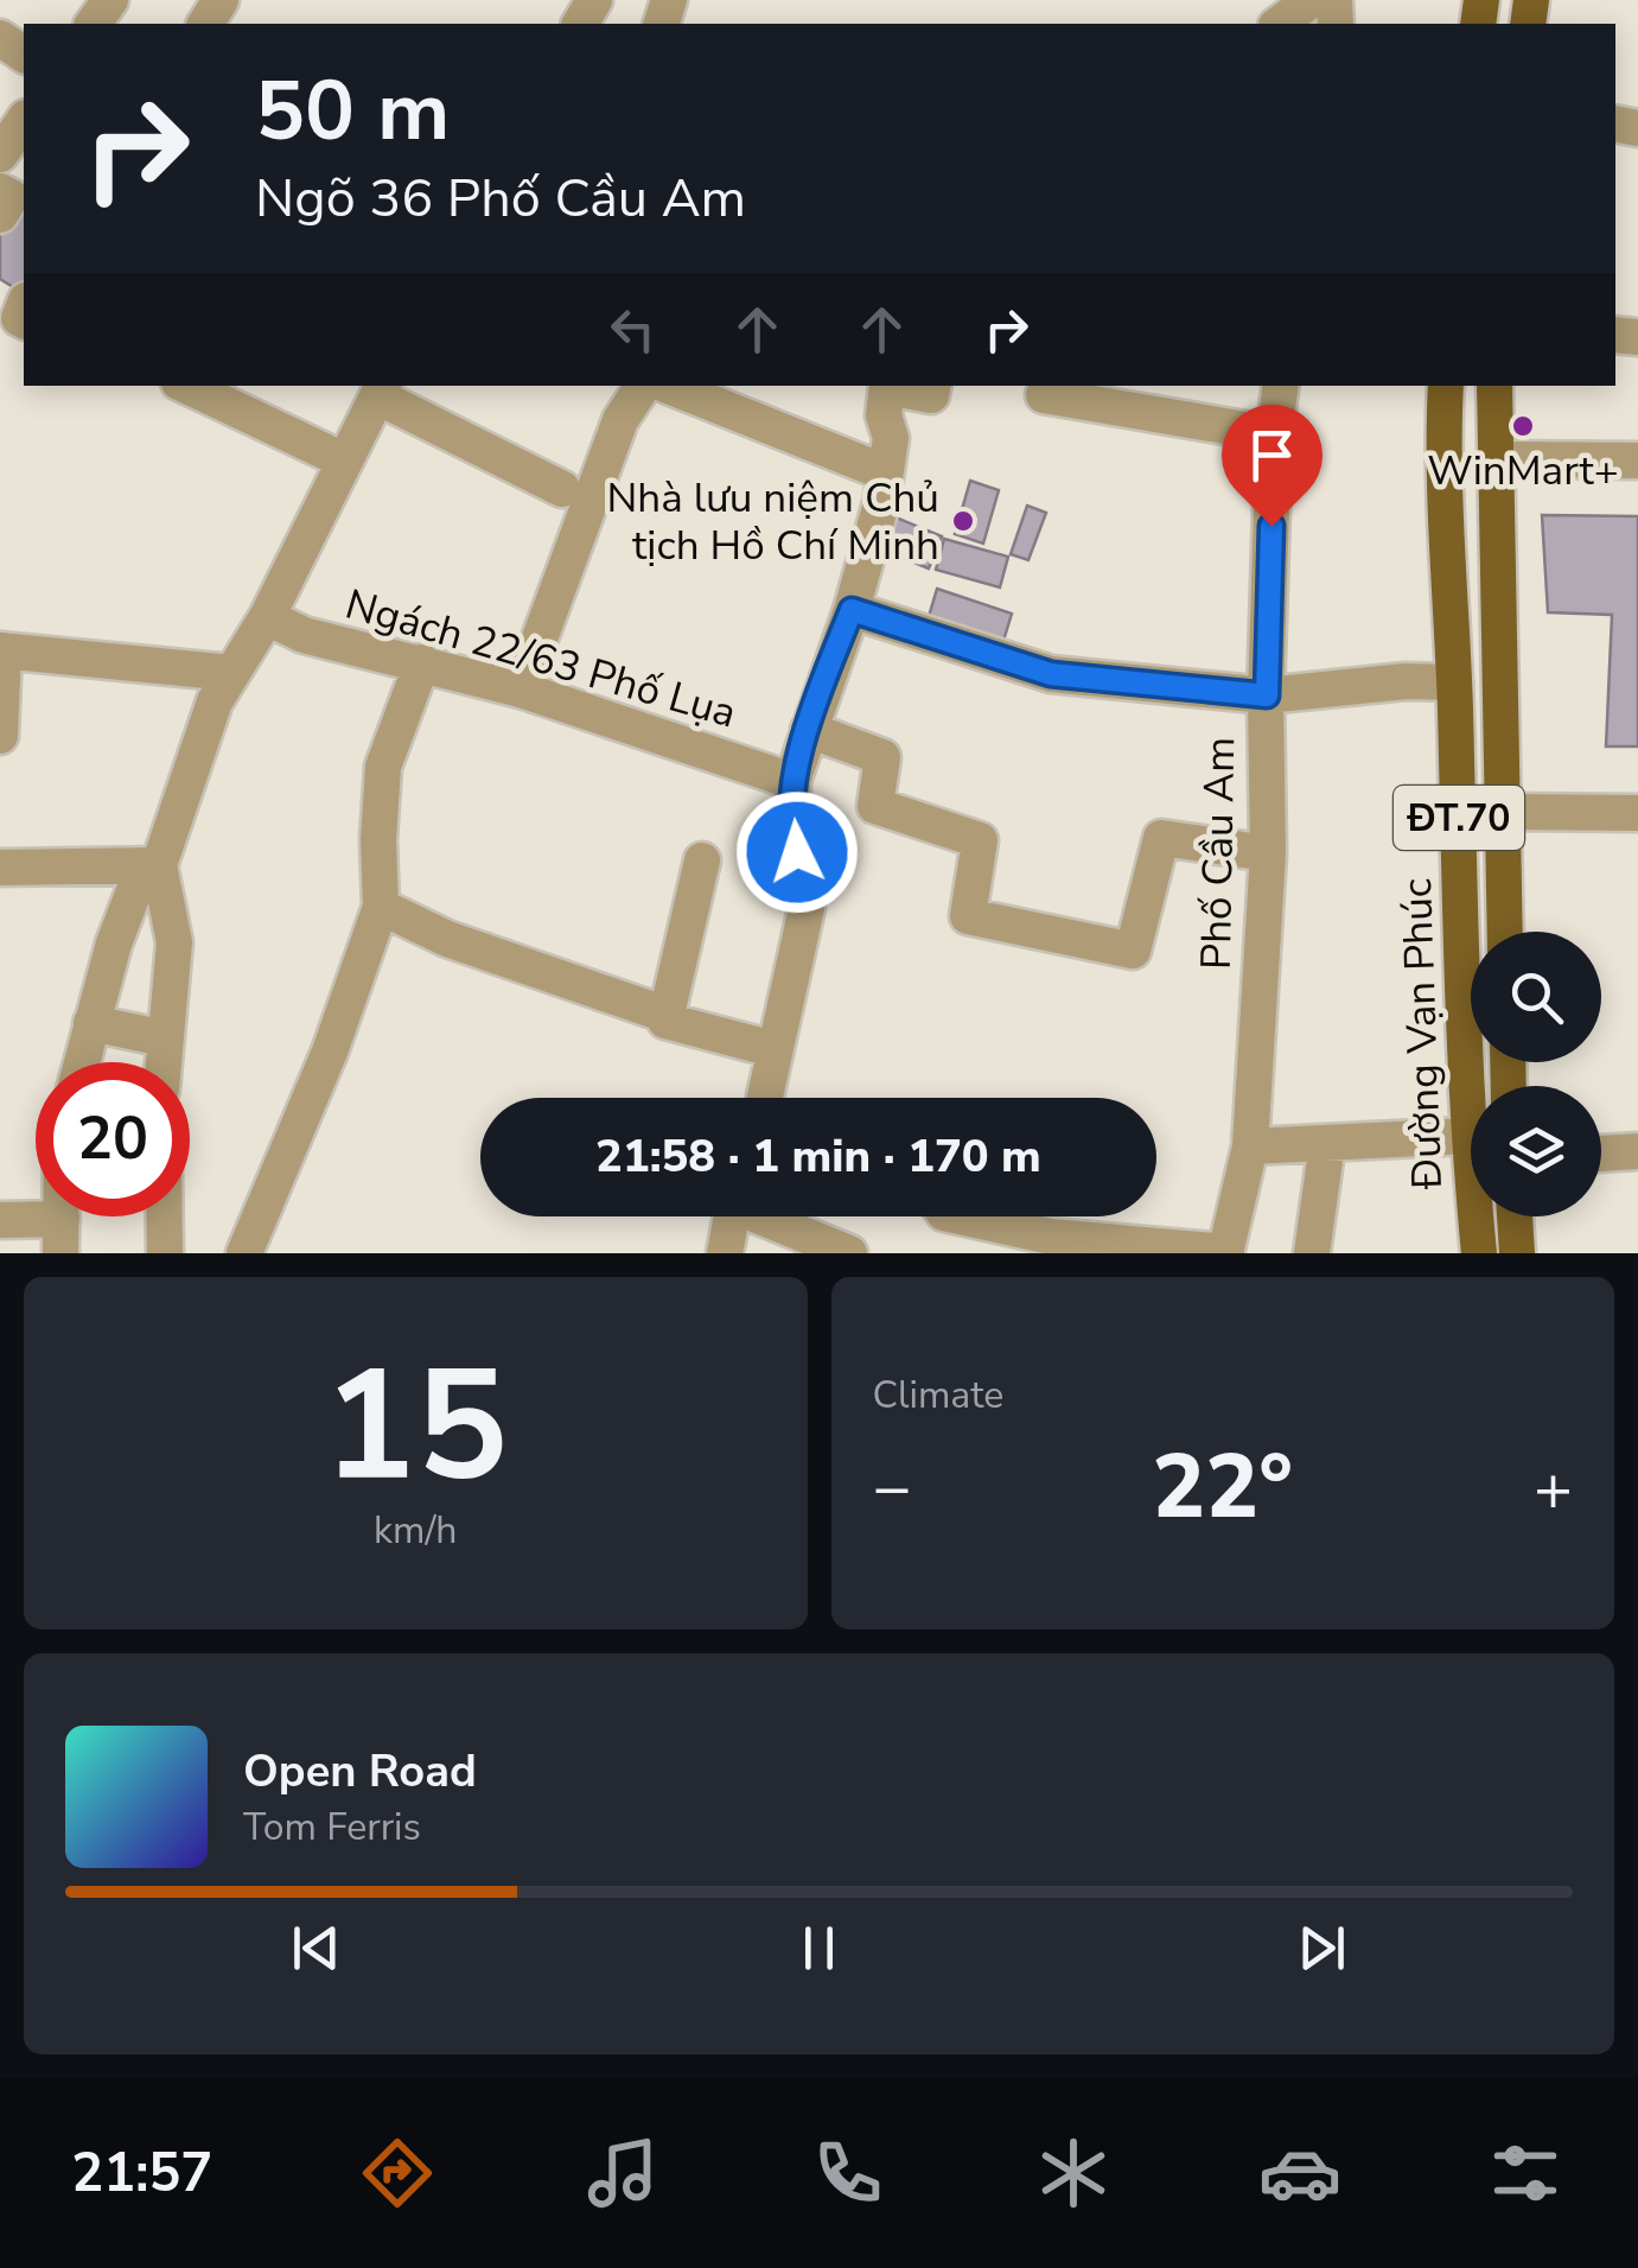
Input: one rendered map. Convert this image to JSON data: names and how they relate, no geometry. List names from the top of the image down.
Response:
{
  "streets": {
    "main road": ["ĐT.70", "Đường Vạn Phúc"],
    "street": ["Ngách 22/63 Phố Lụa", "Phố Cầu Am"]
  },
  "places": ["WinMart+", "Nhà lưu niệm Chủ tịch Hồ Chí Minh"],
  "page": {
    "turn": ["50 m", "Ngõ 36 Phố Cầu Am"],
    "limit": "20",
    "trip": "21:58 · 1 min · 170 m",
    "tile": [
      ["15", "km/h"],
      "Climate"
    ],
    "heat": ["−", "22°", "+"],
    "song": ["Open Road", "Tom Ferris"],
    "tabs": "21:57"
  }
}
